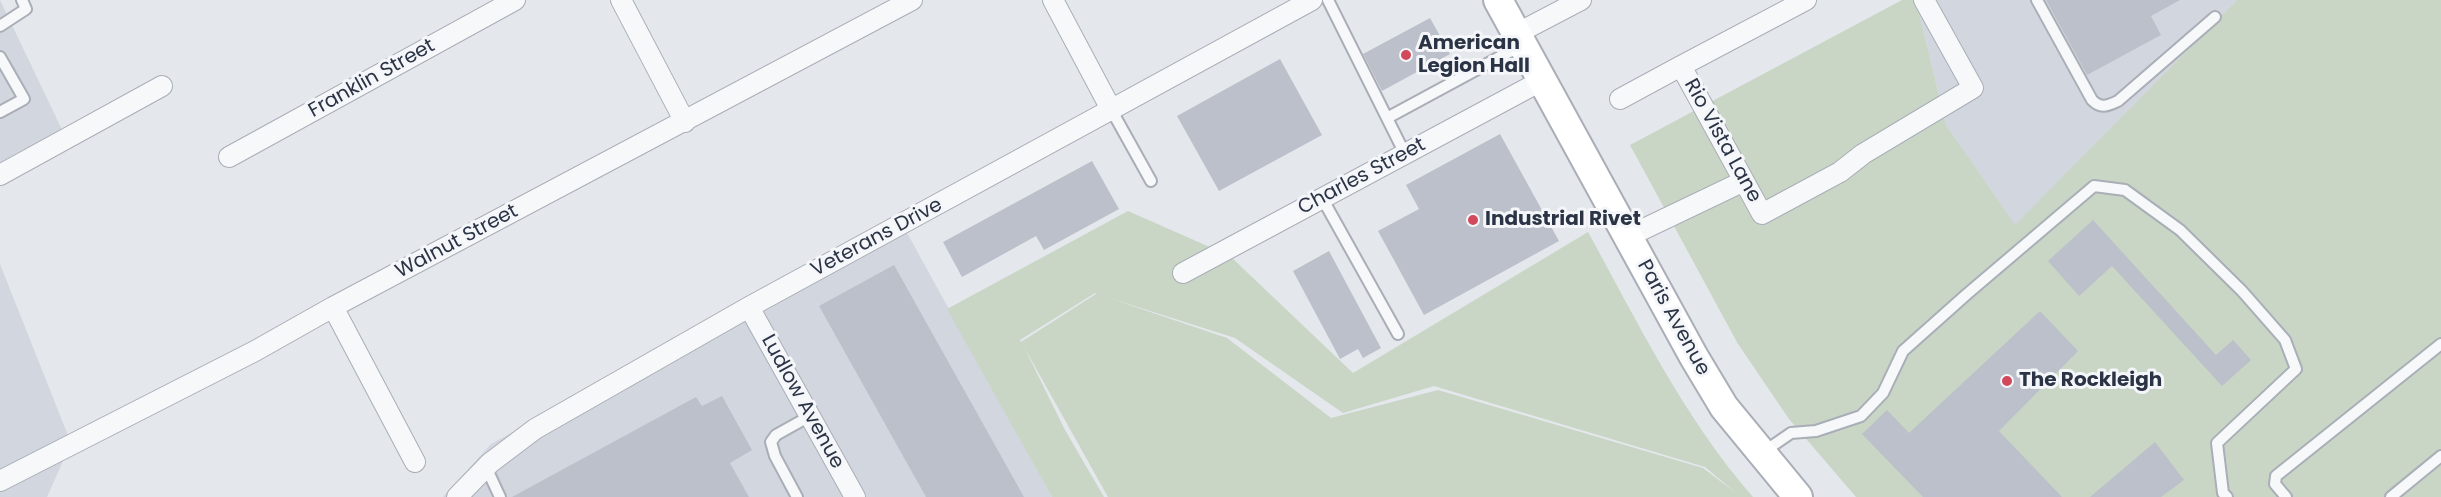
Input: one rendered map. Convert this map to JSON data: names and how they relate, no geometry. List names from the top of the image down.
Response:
{
  "streets": {
    "street": [
      "Franklin Street",
      "Rio Vista Lane",
      "Charles Street",
      "Veterans Drive",
      "Walnut Street",
      "Paris Avenue",
      "Ludlow Avenue"
    ]
  },
  "crossings": [
    ["Charles Street", "Paris Avenue"],
    ["Veterans Drive", "Ludlow Avenue"]
  ],
  "places": ["American Legion Hall", "Industrial Rivet", "The Rockleigh"]
}
